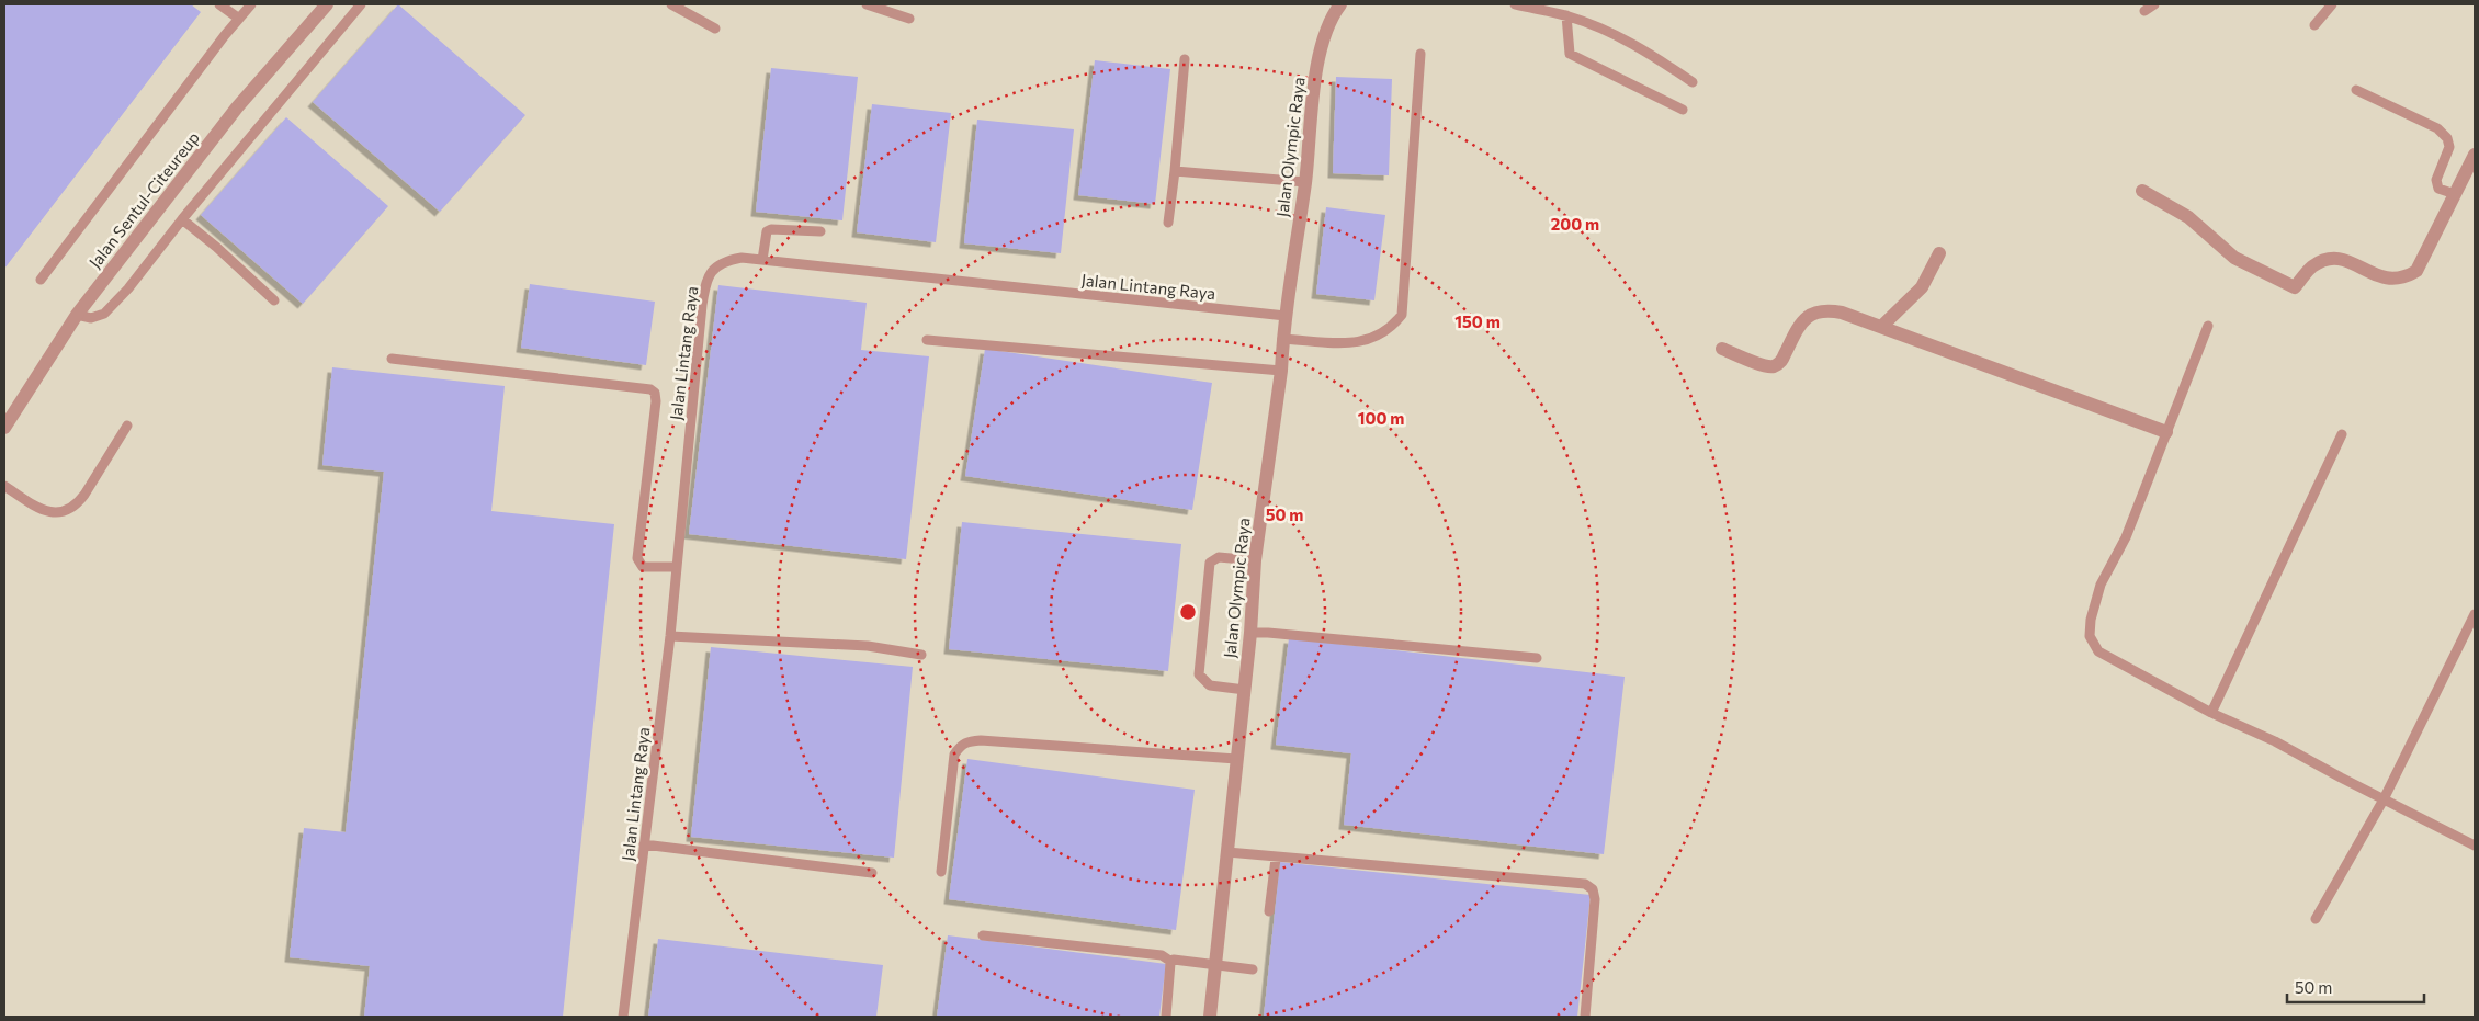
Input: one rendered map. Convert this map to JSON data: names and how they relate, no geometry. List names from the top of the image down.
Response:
{
  "streets": {
    "street": ["Jalan Olympic Raya", "Jalan Sentul-Citeureup"],
    "lane": ["Jalan Lintang Raya"]
  },
  "crossings": [
    ["Jalan Olympic Raya", "Jalan Lintang Raya"]
  ],
  "scale_bar": "50 m",
  "rings": [
    "200 m",
    "150 m",
    "100 m",
    "50 m"
  ]
}
